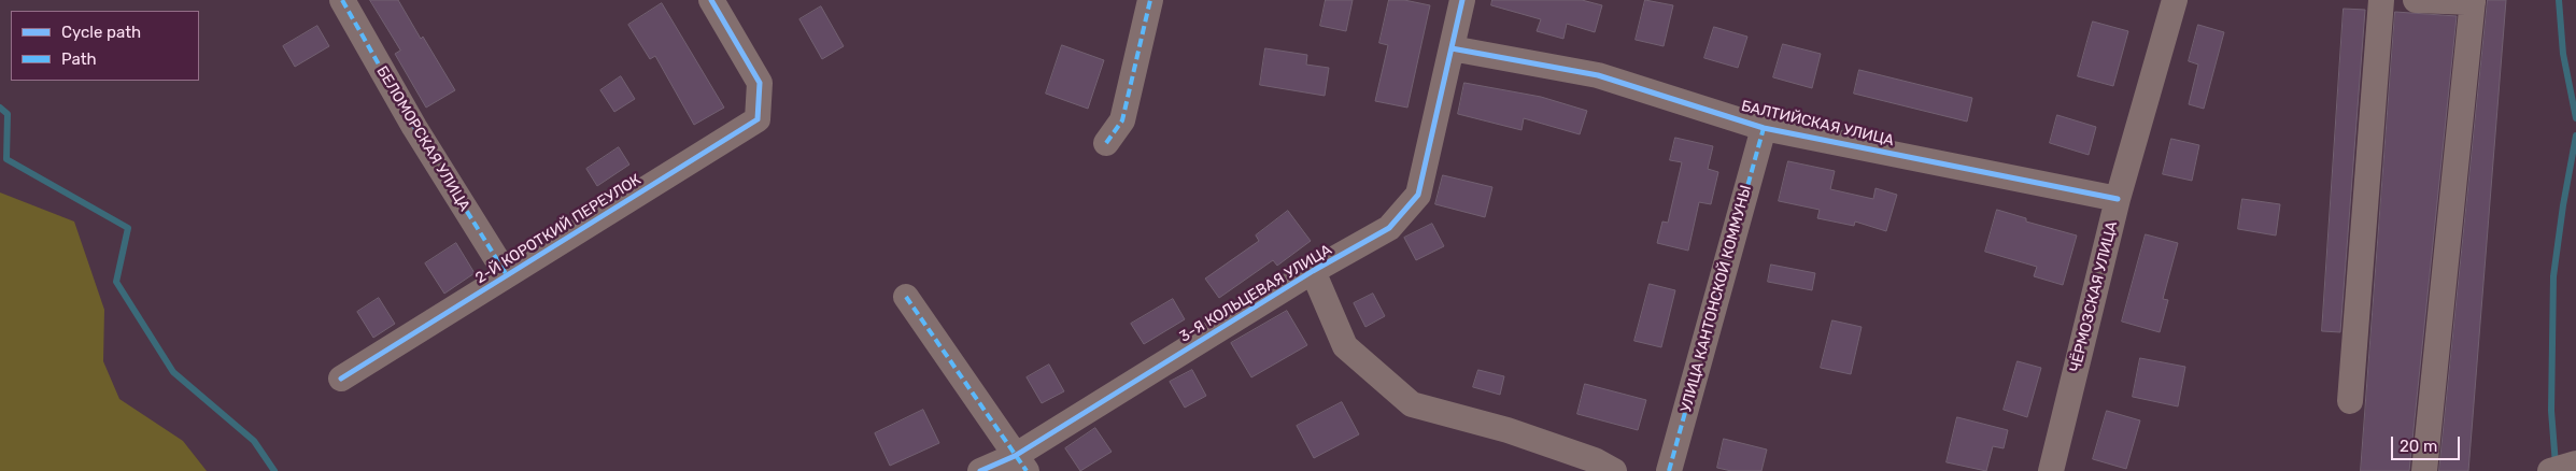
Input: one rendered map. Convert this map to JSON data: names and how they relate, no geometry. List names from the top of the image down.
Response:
{
  "streets": {
    "street": [
      "БАЛТИЙСКАЯ УЛИЦА",
      "БЕЛОМОРСКАЯ УЛИЦА",
      "2-Й КОРОТКИЙ ПЕРЕУЛОК",
      "3-Я КОЛЬЦЕВАЯ УЛИЦА",
      "ЧЁРМОЗСКАЯ УЛИЦА",
      "УЛИЦА КАНТОНСКОЙ КОММУНЫ"
    ]
  },
  "crossings": [
    ["БАЛТИЙСКАЯ УЛИЦА", "3-Я КОЛЬЦЕВАЯ УЛИЦА"],
    ["БАЛТИЙСКАЯ УЛИЦА", "ЧЁРМОЗСКАЯ УЛИЦА"],
    ["БАЛТИЙСКАЯ УЛИЦА", "УЛИЦА КАНТОНСКОЙ КОММУНЫ"],
    ["БЕЛОМОРСКАЯ УЛИЦА", "2-Й КОРОТКИЙ ПЕРЕУЛОК"]
  ],
  "legend": ["Cycle path", "Path"],
  "scale_bar": "20 m"
}
